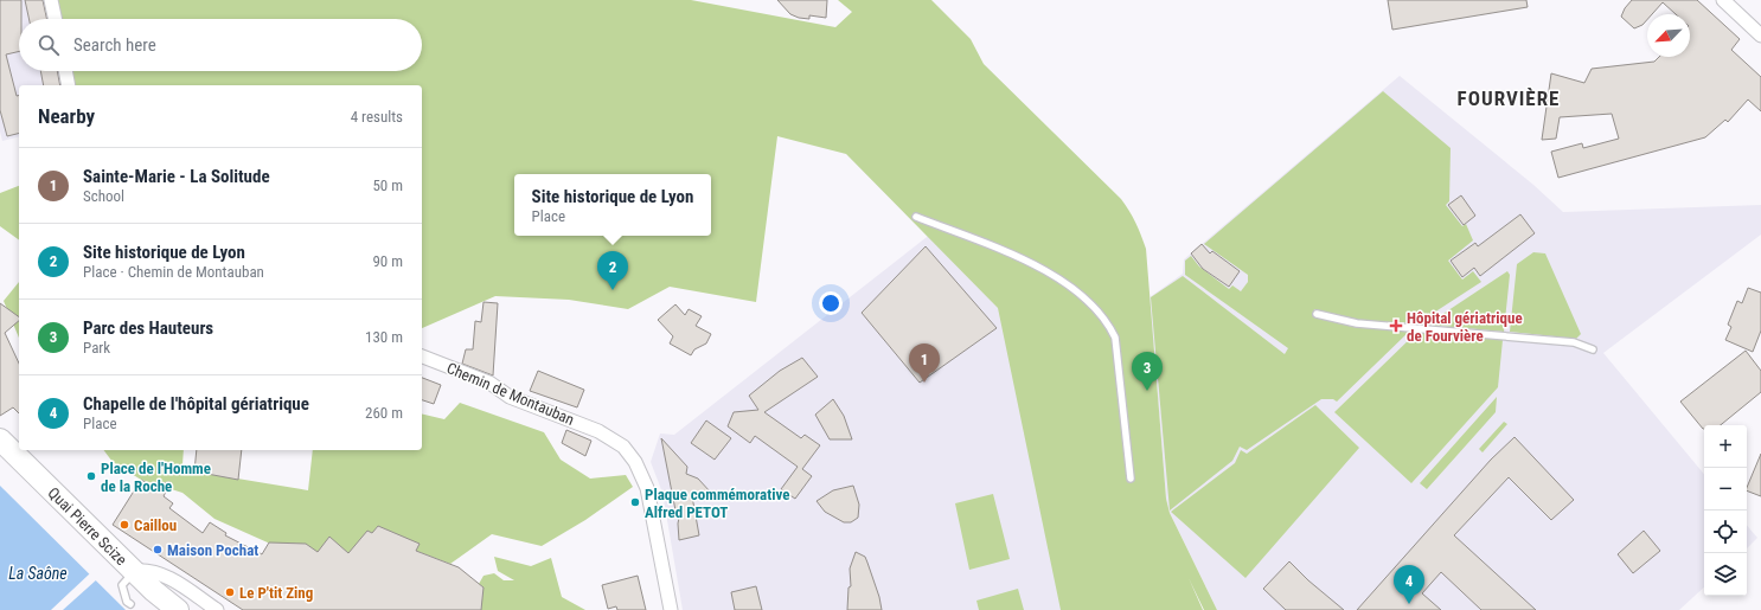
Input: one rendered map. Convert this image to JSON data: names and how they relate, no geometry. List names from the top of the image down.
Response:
{
  "streets": {
    "main road": ["Quai Pierre Scize"],
    "street": ["Chemin de Montauban"]
  },
  "districts": ["FOURVIÈRE"],
  "water": ["La Saône"],
  "places": {
    "health": ["Hôpital gériatrique de Fourvière"],
    "other": [
      "Place de l'Homme de la Roche",
      "Plaque commémorative Alfred PETOT",
      "Caillou",
      "Maison Pochat",
      "Le P'tit Zing"
    ]
  },
  "north": "bottom left",
  "page": {
    "search": "Search here",
    "heading": ["Nearby", "4 results"],
    "list": [
      {
        "mark": "1",
        "name": "Sainte-Marie - La Solitude",
        "note": "School",
        "value": "50 m"
      },
      {
        "mark": "2",
        "name": "Site historique de Lyon",
        "note": "Place · Chemin de Montauban",
        "value": "90 m"
      },
      {
        "mark": "3",
        "name": "Parc des Hauteurs",
        "note": "Park",
        "value": "130 m"
      },
      {
        "mark": "4",
        "name": "Chapelle de l'hôpital gériatrique",
        "note": "Place",
        "value": "260 m"
      }
    ],
    "popup": ["Site historique de Lyon", "Place"],
    "pins": [
      "2",
      "1",
      "3",
      "4"
    ],
    "map_buttons": ["+", "−"]
  }
}
